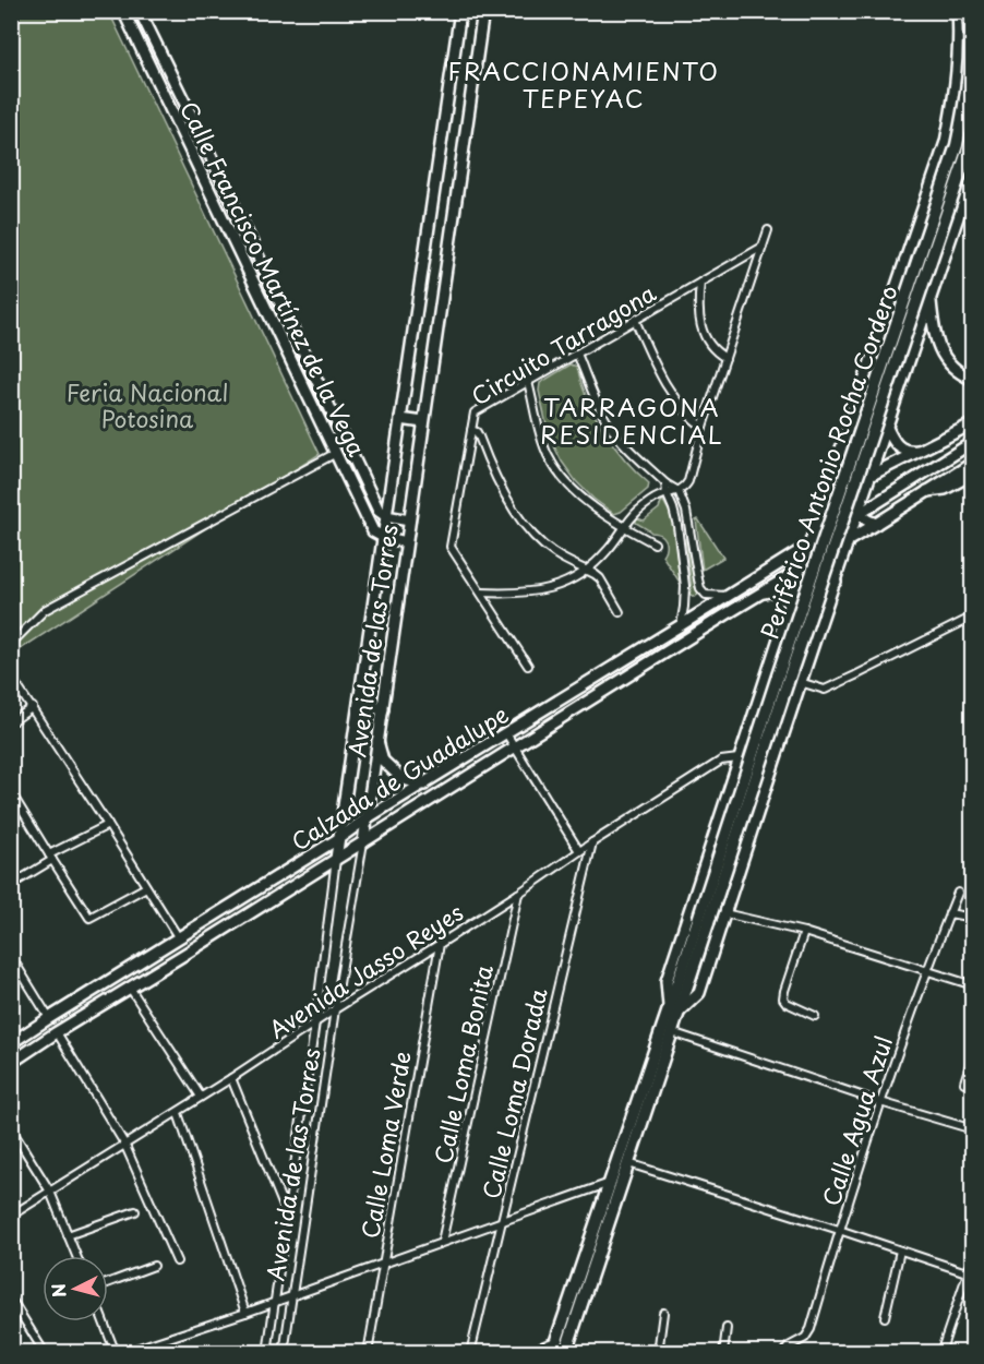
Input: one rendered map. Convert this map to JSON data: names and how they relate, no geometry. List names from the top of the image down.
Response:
{
  "streets": {
    "highway": ["Periférico Antonio Rocha Cordero"],
    "main road": ["Calle Francisco Martínez de la Vega", "Avenida de las Torres", "Calzada de Guadalupe"],
    "street": [
      "Circuito Tarragona",
      "Avenida Jasso Reyes",
      "Calle Loma Bonita",
      "Calle Loma Dorada",
      "Calle Agua Azul",
      "Calle Loma Verde"
    ]
  },
  "crossings": [
    ["Calle Francisco Martínez de la Vega", "Avenida de las Torres"],
    ["Avenida de las Torres", "Calzada de Guadalupe"],
    ["Avenida de las Torres", "Avenida Jasso Reyes"],
    ["Avenida Jasso Reyes", "Calle Loma Bonita"],
    ["Avenida Jasso Reyes", "Calle Loma Dorada"],
    ["Avenida Jasso Reyes", "Calle Loma Verde"]
  ],
  "districts": ["FRACCIONAMIENTO TEPEYAC", "TARRAGONA RESIDENCIAL"],
  "parks": ["Feria Nacional Potosina"],
  "north": "left"
}
